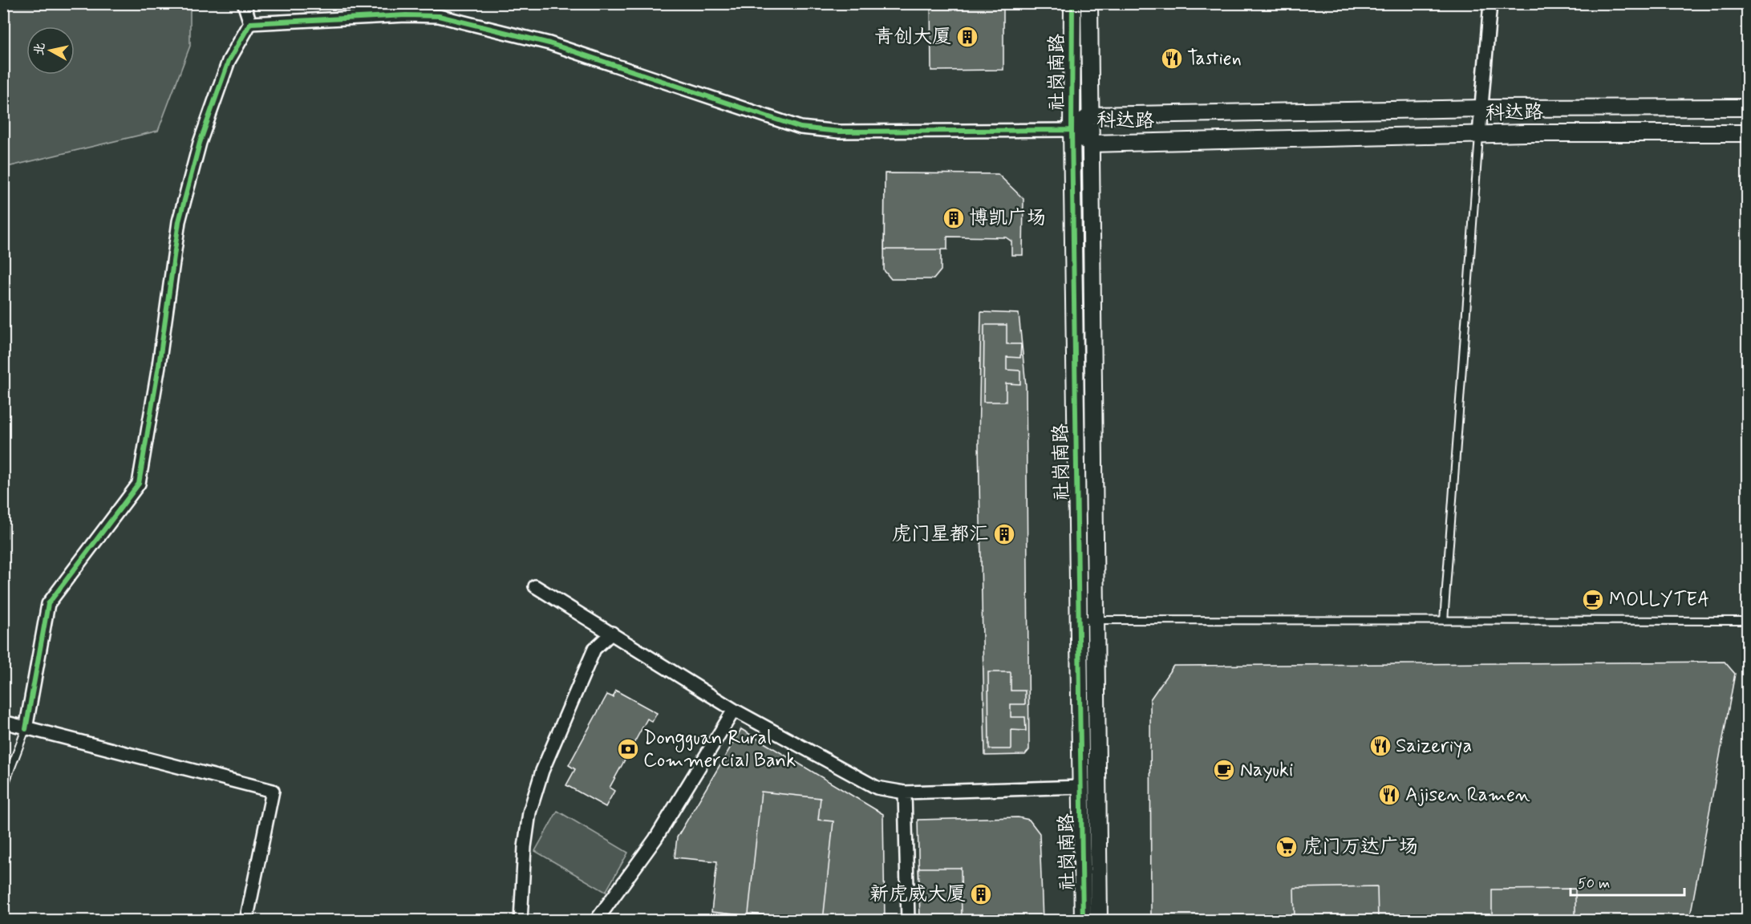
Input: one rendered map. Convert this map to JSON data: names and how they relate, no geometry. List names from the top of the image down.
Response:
{
  "streets": {
    "street": ["社岗南路", "科达路"]
  },
  "crossings": [
    ["社岗南路", "科达路"]
  ],
  "places": {
    "building": [
      "青创大厦",
      "博凯广场",
      "虎门星都汇",
      "新虎威大厦"
    ],
    "restaurant": ["Tastien", "Saizeriya", "Ajisen Ramen"],
    "cafe": ["MOLLYTEA", "Nayuki"],
    "bank": ["Dongguan Rural Commercial Bank"],
    "supermarket": ["虎门万达广场"]
  },
  "scale_bar": "50 m",
  "north": "left"
}
